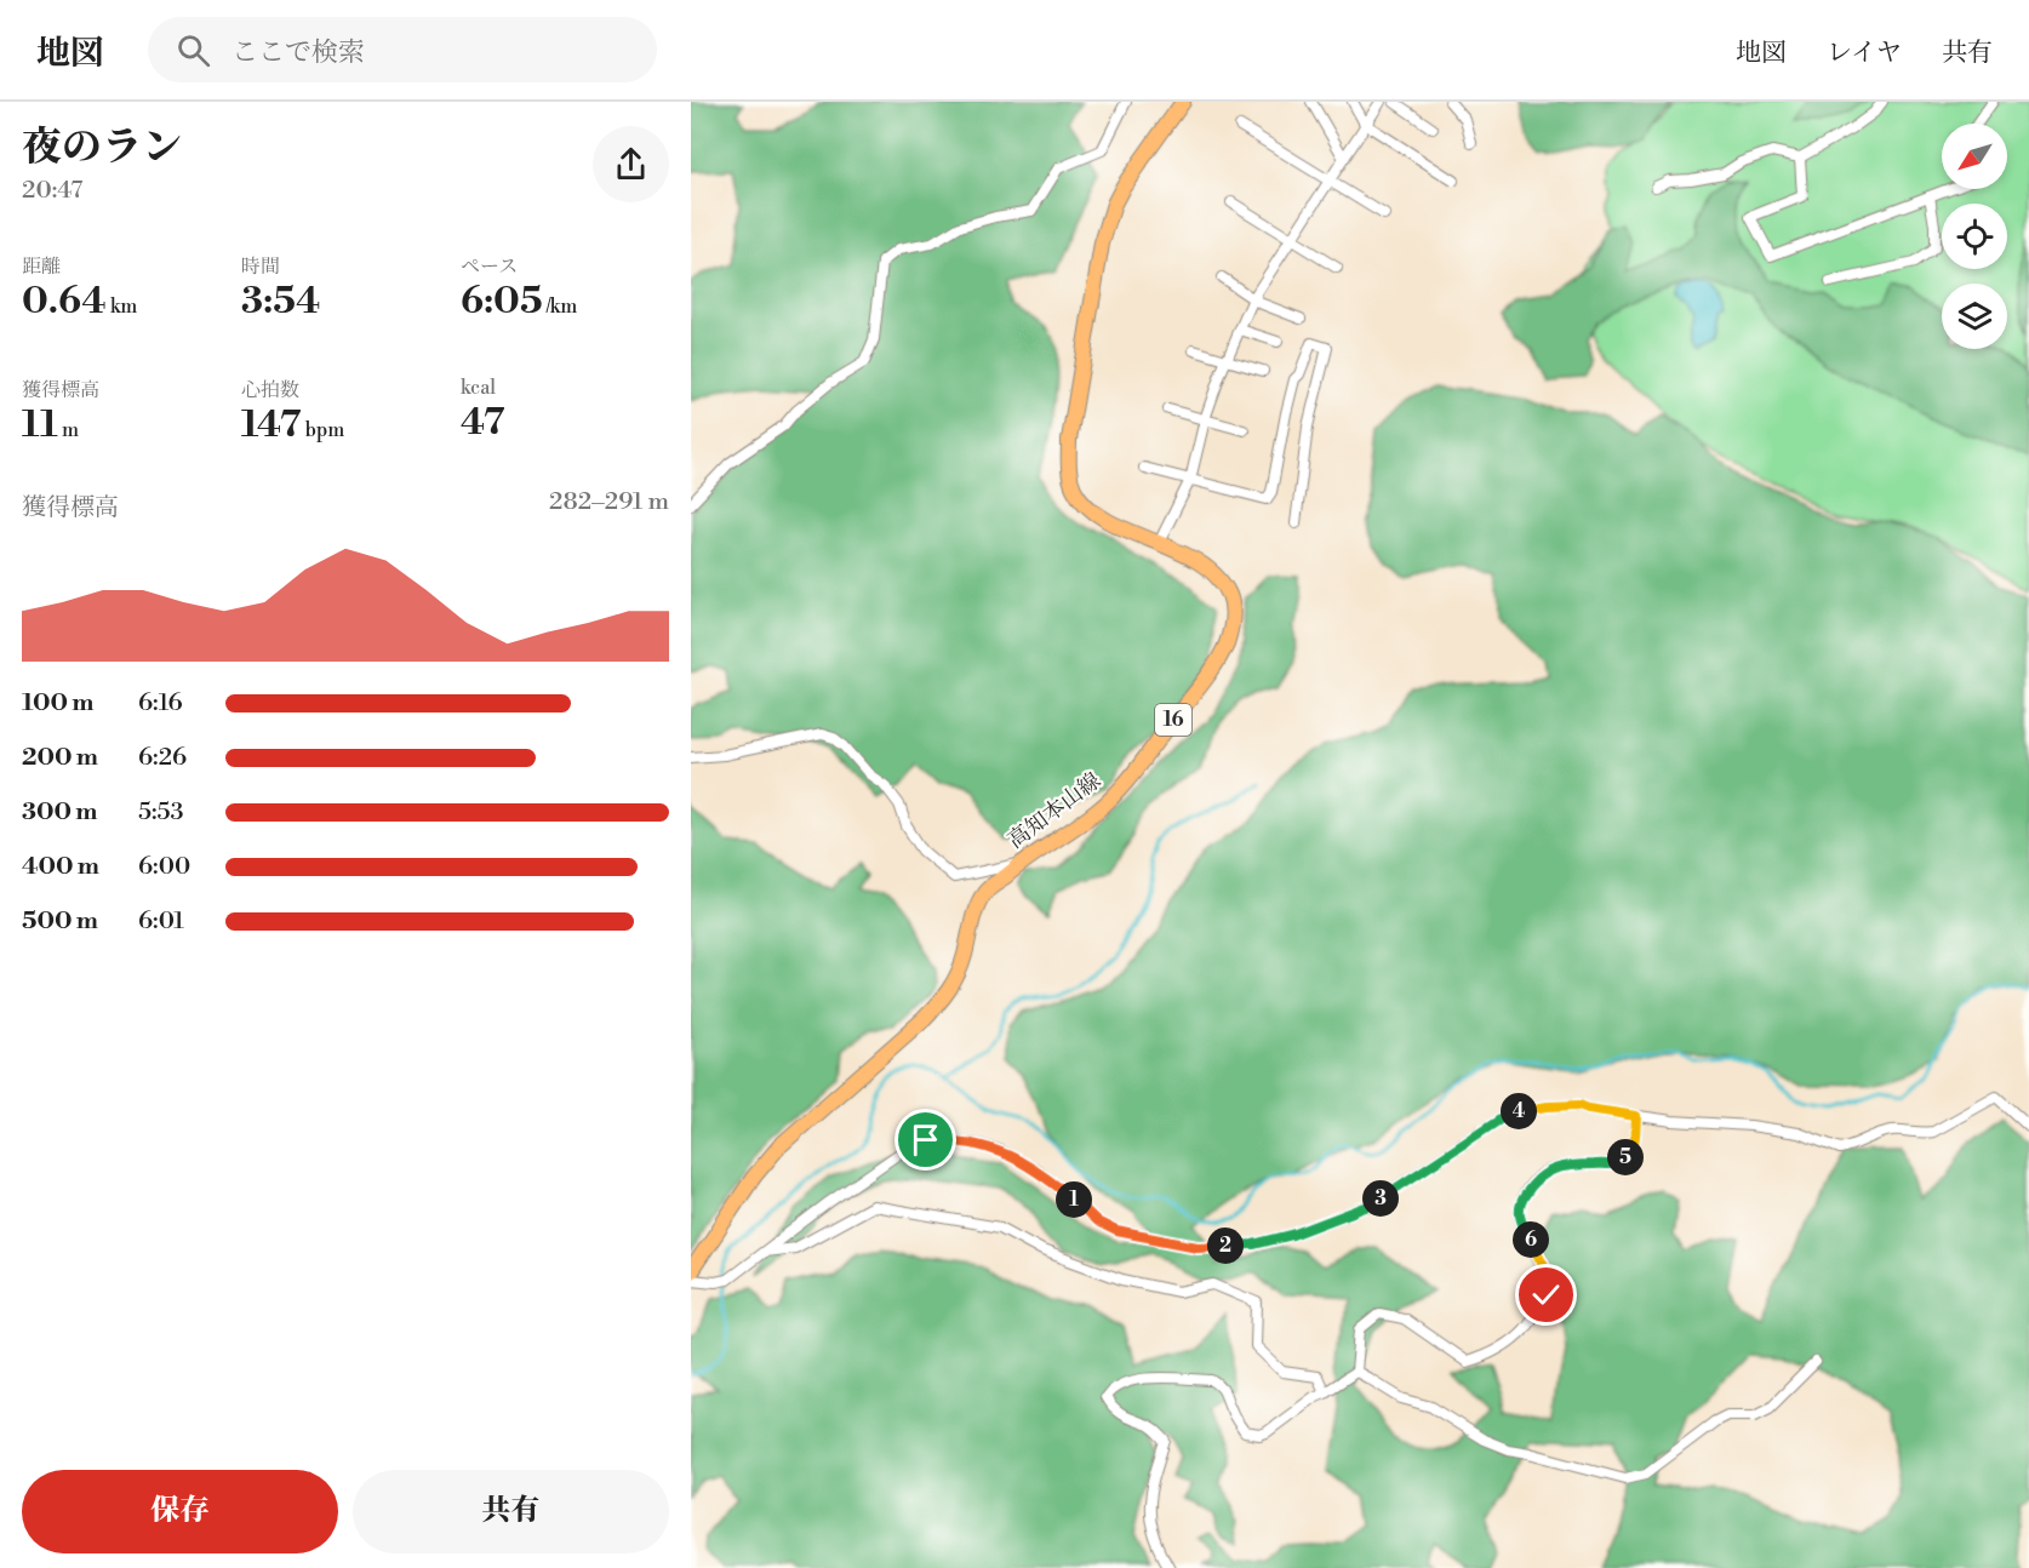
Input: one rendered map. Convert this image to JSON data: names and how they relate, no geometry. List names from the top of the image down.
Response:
{
  "streets": {
    "main road": ["16", "高知本山線"]
  },
  "north": "bottom left",
  "page": {
    "header": "地図",
    "search": "ここで検索",
    "nav": ["地図", "レイヤ", "共有"],
    "heading": ["夜のラン", "20:47"],
    "stats": [
      ["距離", "0.64 km"],
      ["時間", "3:54"],
      ["ペース", "6:05 /km"],
      ["獲得標高", "11 m"],
      ["心拍数", "147 bpm"],
      ["kcal", "47"]
    ],
    "chart": ["獲得標高", "282–291 m"],
    "list": [
      {
        "name": "100 m",
        "note": "6:16"
      },
      {
        "name": "200 m",
        "note": "6:26"
      },
      {
        "name": "300 m",
        "note": "5:53"
      },
      {
        "name": "400 m",
        "note": "6:00"
      },
      {
        "name": "500 m",
        "note": "6:01"
      }
    ],
    "pins": [
      "4",
      "5",
      "3",
      "1",
      "6",
      "2"
    ],
    "buttons": ["保存", "共有"]
  }
}
